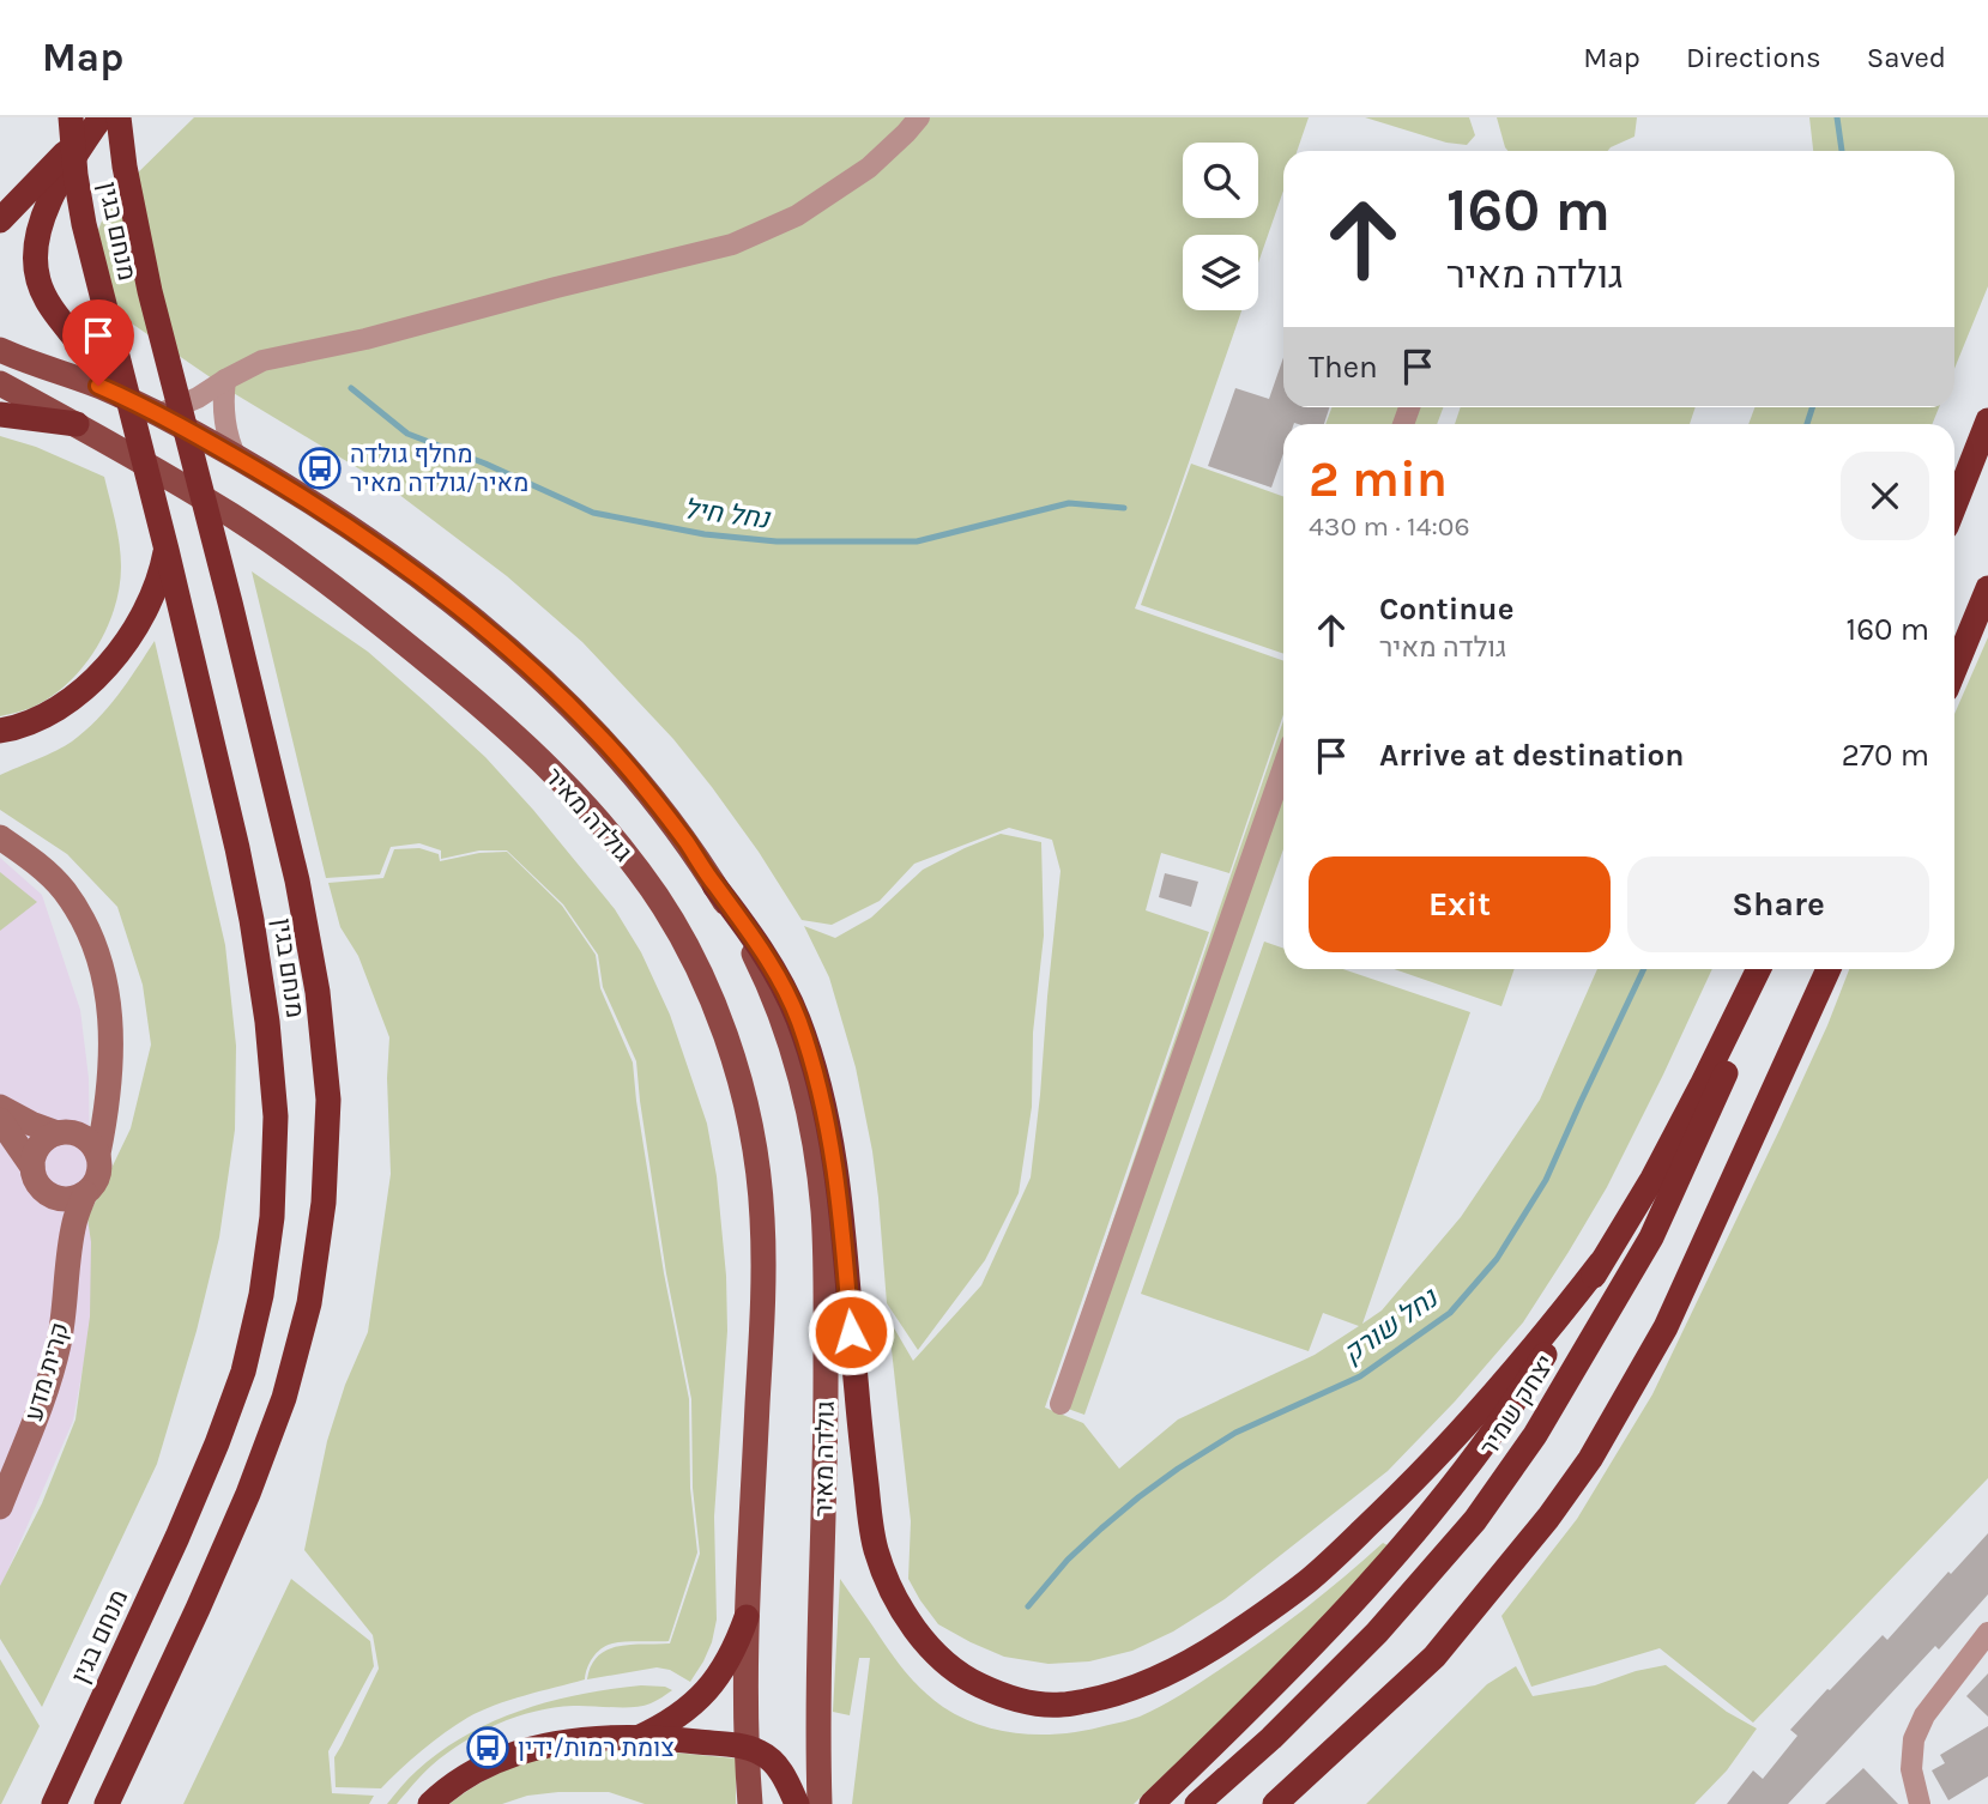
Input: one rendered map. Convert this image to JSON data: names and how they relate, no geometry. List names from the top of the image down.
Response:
{
  "streets": {
    "highway": ["מנחם בגין", "יצחק שמיר"],
    "main road": ["גולדה מאיר"],
    "street": ["קרית מדע"]
  },
  "water": ["נחל חיל", "נחל שורק"],
  "places": {
    "bus stop": ["מחלף גולדה מאיר/גולדה מאיר", "צומת רמות/ידין"]
  },
  "page": {
    "header": "Map",
    "nav": ["Map", "Directions", "Saved"],
    "turn": ["160 m", "גולדה מאיר"],
    "then": "Then",
    "heading": ["2 min", "430 m · 14:06"],
    "list": [
      {
        "name": "Continue",
        "note": "גולדה מאיר",
        "value": "160 m"
      },
      {
        "name": "Arrive at destination",
        "value": "270 m"
      }
    ],
    "buttons": ["Exit", "Share"]
  }
}
